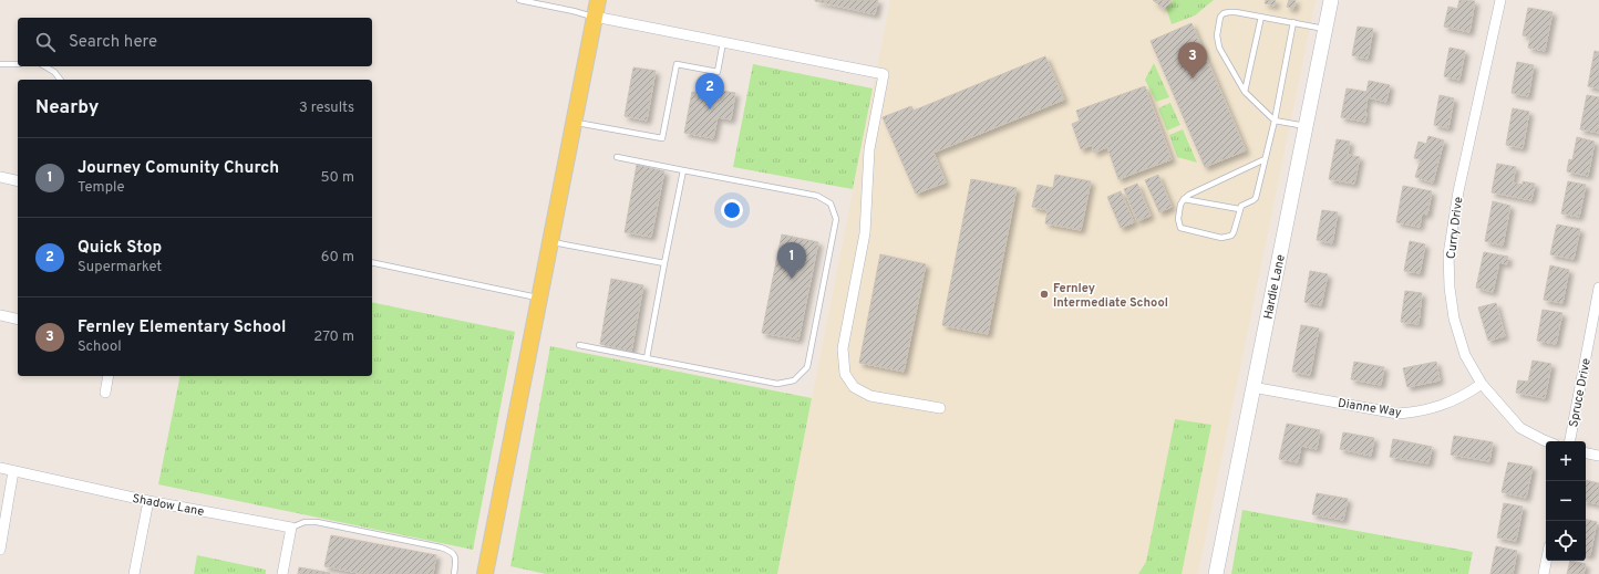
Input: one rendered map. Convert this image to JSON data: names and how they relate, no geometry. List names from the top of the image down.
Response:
{
  "streets": {
    "street": [
      "Curry Drive",
      "Hardie Lane",
      "Spruce Drive",
      "Dianne Way",
      "Shadow Lane"
    ]
  },
  "crossings": [
    ["Curry Drive", "Dianne Way"],
    ["Hardie Lane", "Dianne Way"]
  ],
  "places": ["Fernley Intermediate School"],
  "page": {
    "search": "Search here",
    "pins": ["3", "2", "1"],
    "heading": ["Nearby", "3 results"],
    "list": [
      {
        "mark": "1",
        "name": "Journey Comunity Church",
        "note": "Temple",
        "value": "50 m"
      },
      {
        "mark": "2",
        "name": "Quick Stop",
        "note": "Supermarket",
        "value": "60 m"
      },
      {
        "mark": "3",
        "name": "Fernley Elementary School",
        "note": "School",
        "value": "270 m"
      }
    ],
    "map_buttons": ["+", "−"]
  }
}
